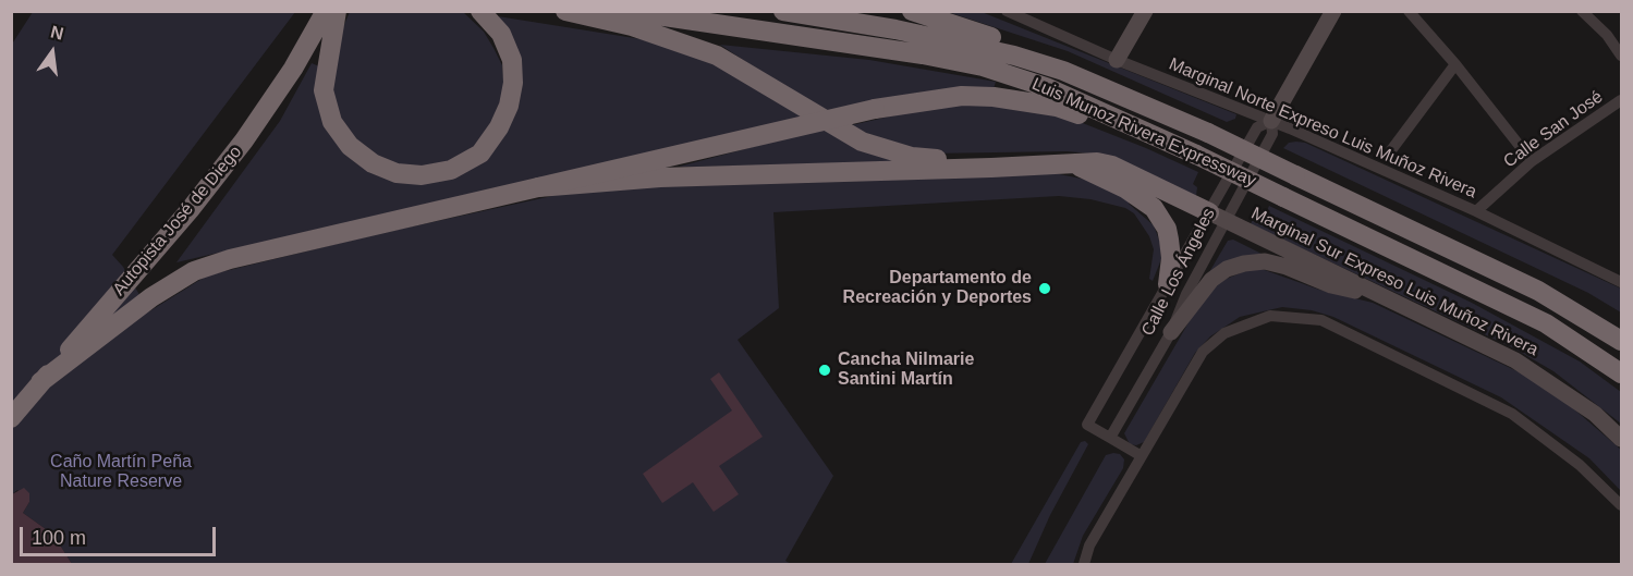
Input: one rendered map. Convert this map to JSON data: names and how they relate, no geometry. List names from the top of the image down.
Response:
{
  "streets": {
    "highway": ["Luis Munoz Rivera Expressway", "Autopista José de Diego"],
    "street": [
      "Marginal Norte Expreso Luis Muñoz Rivera",
      "Calle San José",
      "Calle Los Ángeles",
      "Marginal Sur Expreso Luis Muñoz Rivera"
    ]
  },
  "crossings": [
    ["Marginal Norte Expreso Luis Muñoz Rivera", "Calle San José"],
    ["Marginal Norte Expreso Luis Muñoz Rivera", "Calle Los Ángeles"],
    ["Calle Los Ángeles", "Marginal Sur Expreso Luis Muñoz Rivera"]
  ],
  "parks": ["Caño Martín Peña Nature Reserve"],
  "places": ["Departamento de Recreación y Deportes", "Cancha Nilmarie Santini Martín"],
  "scale_bar": "100 m",
  "north": "top"
}
